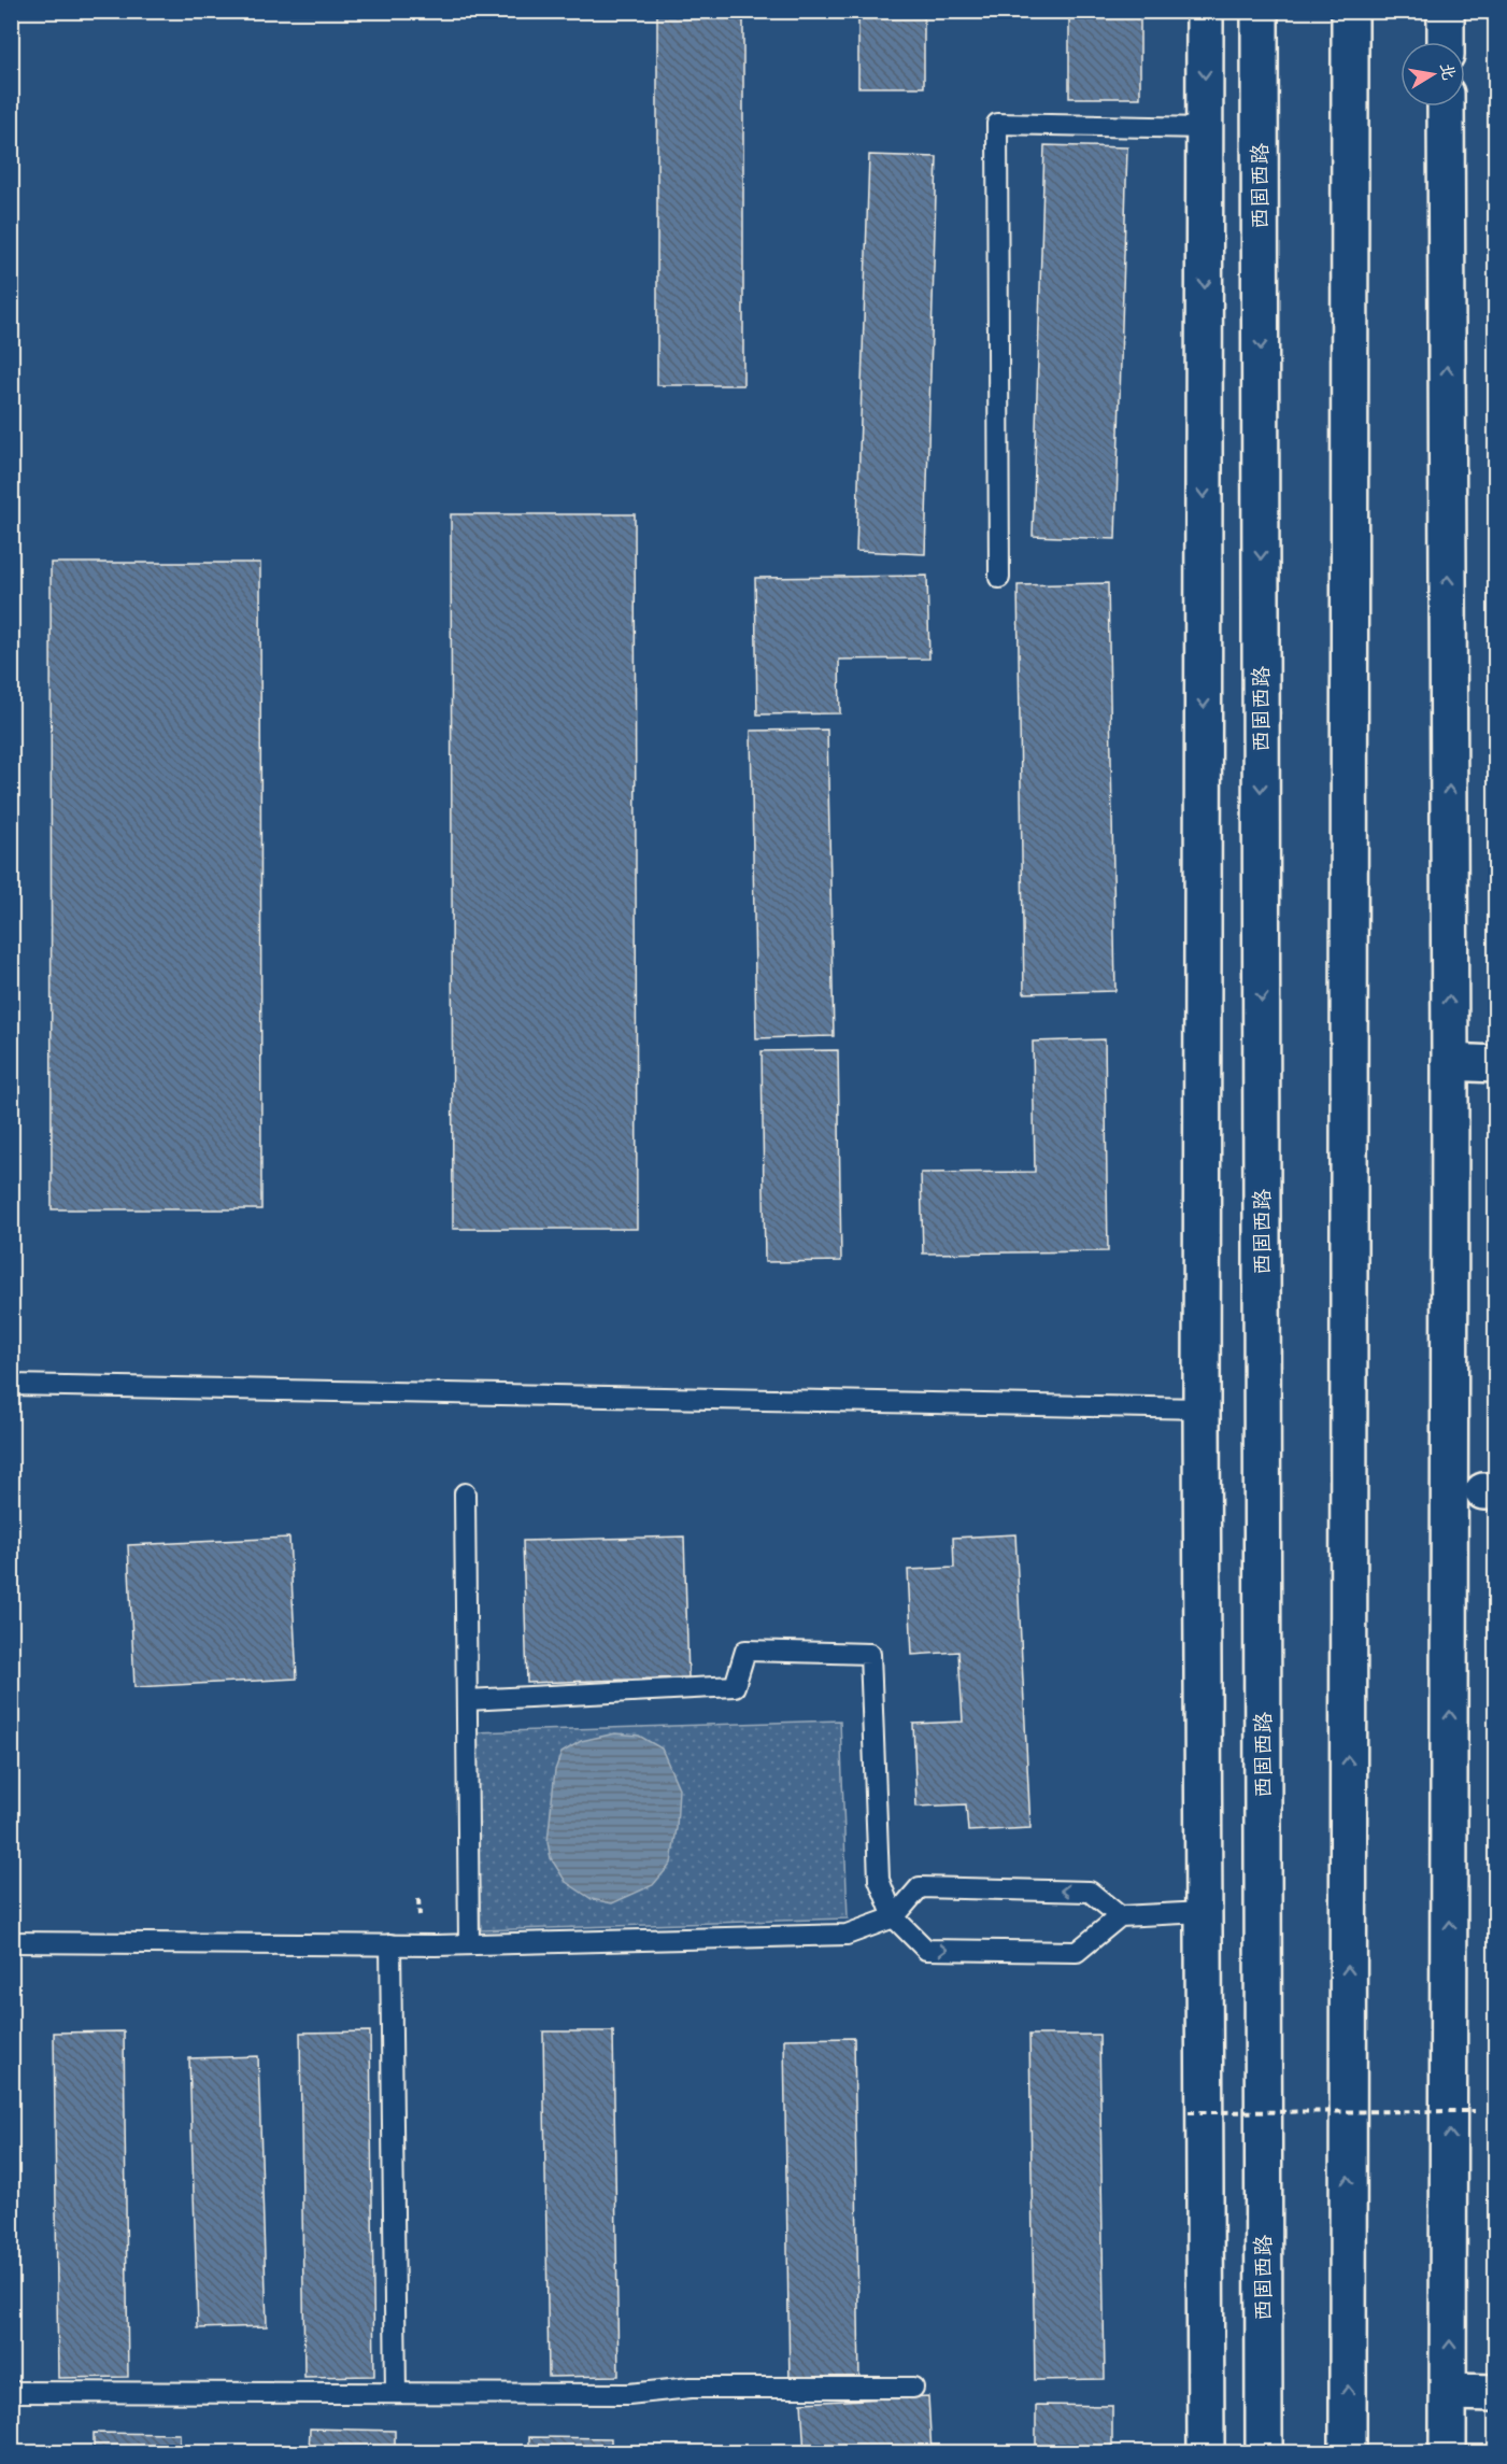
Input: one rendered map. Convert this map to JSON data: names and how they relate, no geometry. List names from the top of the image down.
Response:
{
  "streets": {
    "street": ["西固西路"]
  },
  "north": "right"
}
